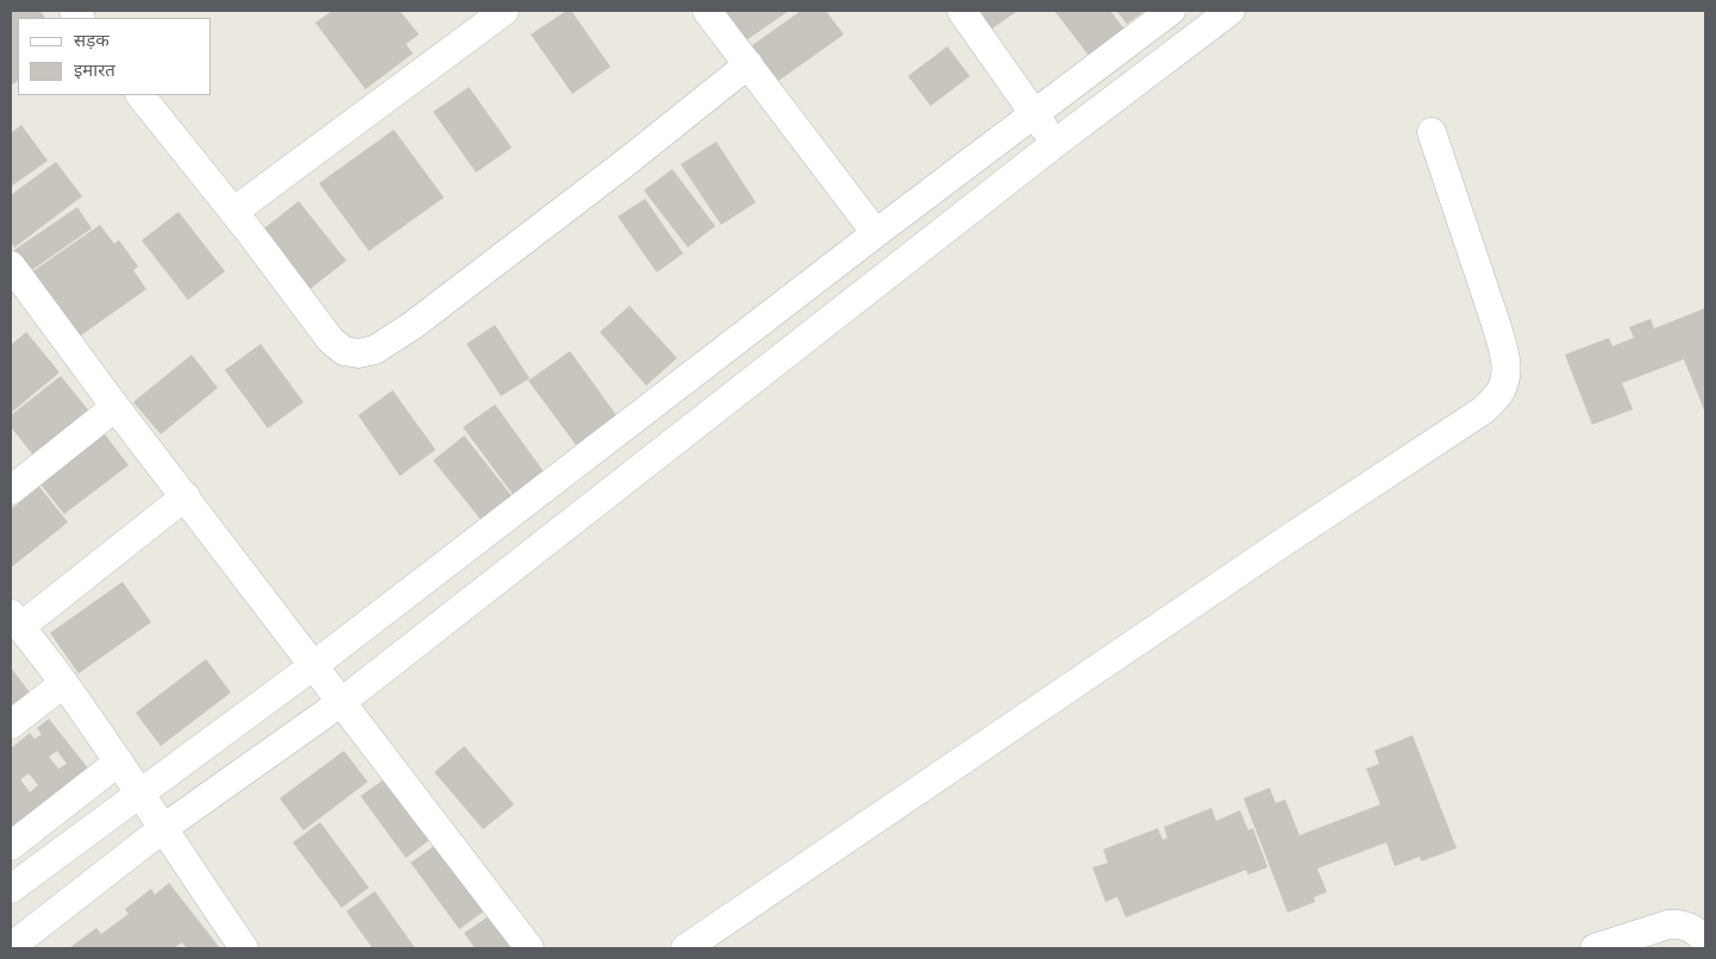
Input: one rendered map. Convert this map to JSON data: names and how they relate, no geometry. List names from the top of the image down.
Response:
{
  "legend": ["सड़क", "इमारत"]
}
